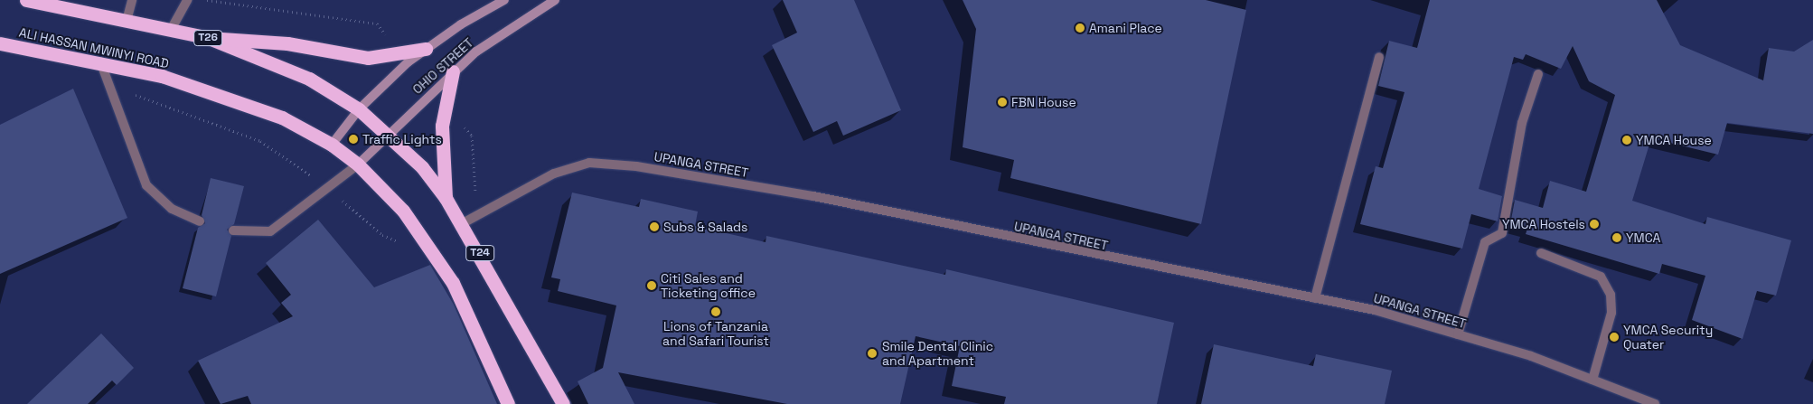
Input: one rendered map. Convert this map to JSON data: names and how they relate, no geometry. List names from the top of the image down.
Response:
{
  "streets": {
    "highway": ["T26", "ALI HASSAN MWINYI ROAD", "T24"],
    "street": ["OHIO STREET"],
    "lane": ["UPANGA STREET"]
  },
  "crossings": [
    ["T26", "OHIO STREET"],
    ["T26", "T24"],
    ["ALI HASSAN MWINYI ROAD", "OHIO STREET"],
    ["OHIO STREET", "T24"],
    ["UPANGA STREET", "T24"]
  ],
  "places": [
    "Amani Place",
    "FBN House",
    "Traffic Lights",
    "YMCA House",
    "YMCA Hostels",
    "Subs & Salads",
    "YMCA",
    "Citi Sales and Ticketing office",
    "Lions of Tanzania and Safari Tourist",
    "YMCA Security Quater",
    "Smile Dental Clinic and Apartment"
  ]
}
